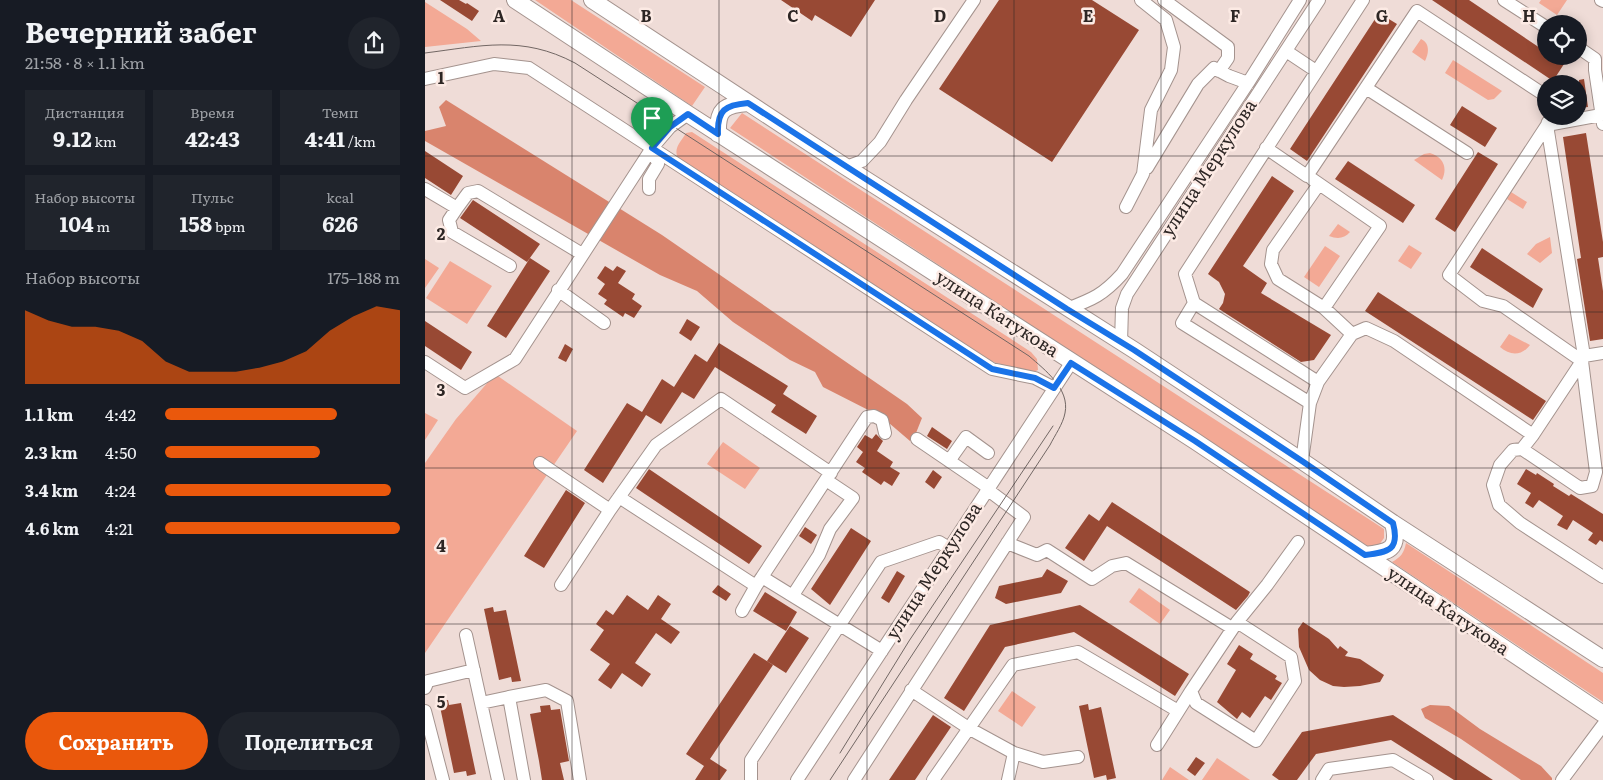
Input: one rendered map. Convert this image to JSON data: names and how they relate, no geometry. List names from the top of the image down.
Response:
{
  "streets": {
    "main road": ["улица Катукова"],
    "street": ["улица Меркулова"]
  },
  "crossings": [
    ["улица Меркулова", "улица Катукова"]
  ],
  "page": {
    "heading": ["Вечерний забег", "21:58 · 8 × 1.1 km"],
    "stats": [
      ["Дистанция", "9.12 km"],
      ["Время", "42:43"],
      ["Темп", "4:41 /km"],
      ["Набор высоты", "104 m"],
      ["Пульс", "158 bpm"],
      ["kcal", "626"]
    ],
    "chart": ["Набор высоты", "175–188 m"],
    "list": [
      {
        "name": "1.1 km",
        "note": "4:42"
      },
      {
        "name": "2.3 km",
        "note": "4:50"
      },
      {
        "name": "3.4 km",
        "note": "4:24"
      },
      {
        "name": "4.6 km",
        "note": "4:21"
      }
    ],
    "buttons": ["Сохранить", "Поделиться"]
  },
  "grid": {
    "columns": [
      "A",
      "B",
      "C",
      "D",
      "E",
      "F",
      "G",
      "H"
    ],
    "rows": [
      "1",
      "2",
      "3",
      "4",
      "5"
    ]
  }
}
